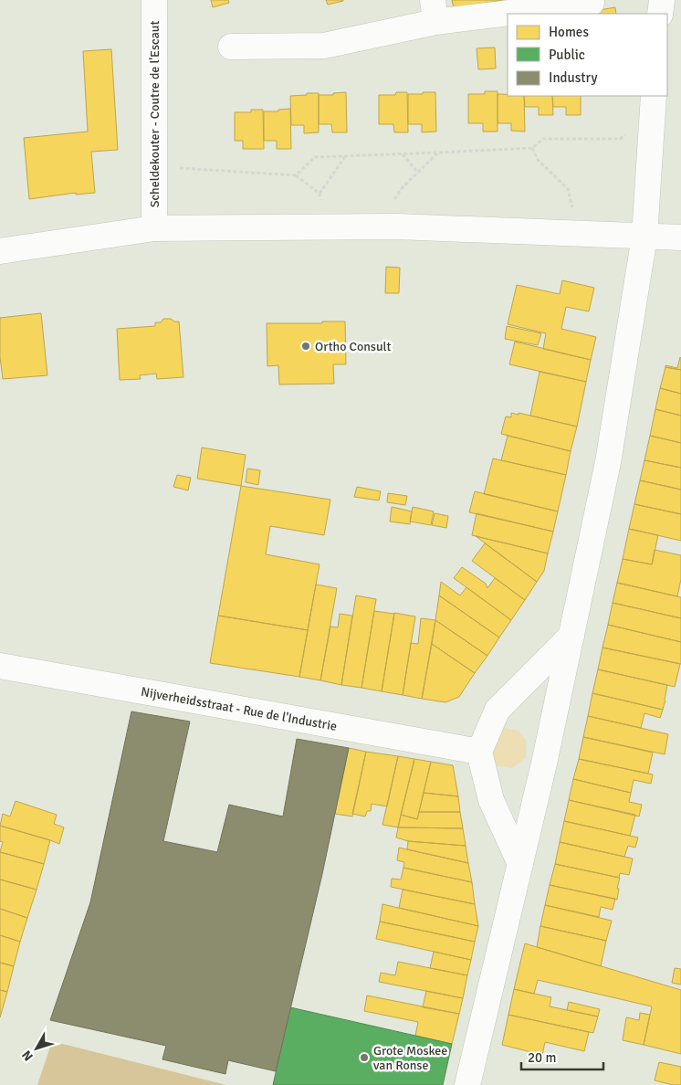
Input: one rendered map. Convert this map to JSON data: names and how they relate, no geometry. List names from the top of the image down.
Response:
{
  "streets": {
    "street": ["Scheldekouter - Coutre de l'Escaut", "Nijverheidsstraat - Rue de l'Industrie"]
  },
  "places": ["Ortho Consult", "Grote Moskee van Ronse"],
  "legend": ["Homes", "Public", "Industry"],
  "scale_bar": "20 m",
  "north": "bottom left"
}
